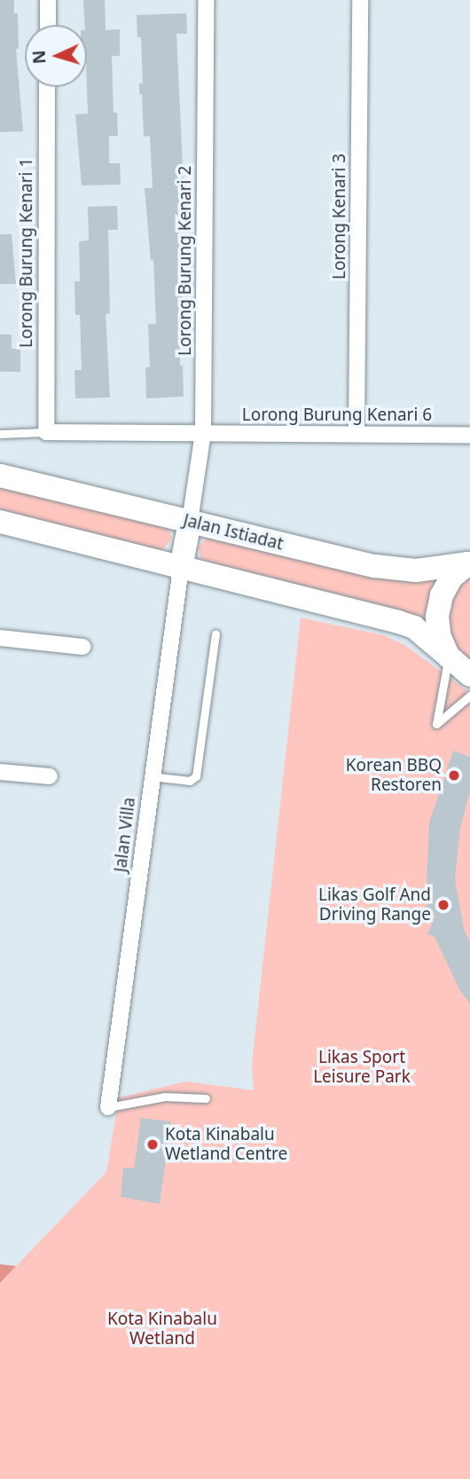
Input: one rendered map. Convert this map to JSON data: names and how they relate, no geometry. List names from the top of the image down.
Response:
{
  "streets": {
    "main road": ["Jalan Istiadat"],
    "street": [
      "Lorong Kenari 3",
      "Lorong Burung Kenari 1",
      "Lorong Burung Kenari 2",
      "Lorong Burung Kenari 6",
      "Jalan Villa"
    ]
  },
  "crossings": [
    ["Lorong Kenari 3", "Lorong Burung Kenari 6"],
    ["Lorong Burung Kenari 1", "Lorong Burung Kenari 6"],
    ["Lorong Burung Kenari 2", "Lorong Burung Kenari 6"],
    ["Lorong Burung Kenari 2", "Jalan Istiadat"]
  ],
  "parks": ["Likas Sport Leisure Park", "Kota Kinabalu Wetland"],
  "places": ["Korean BBQ Restoren", "Likas Golf And Driving Range", "Kota Kinabalu Wetland Centre"],
  "north": "left"
}
